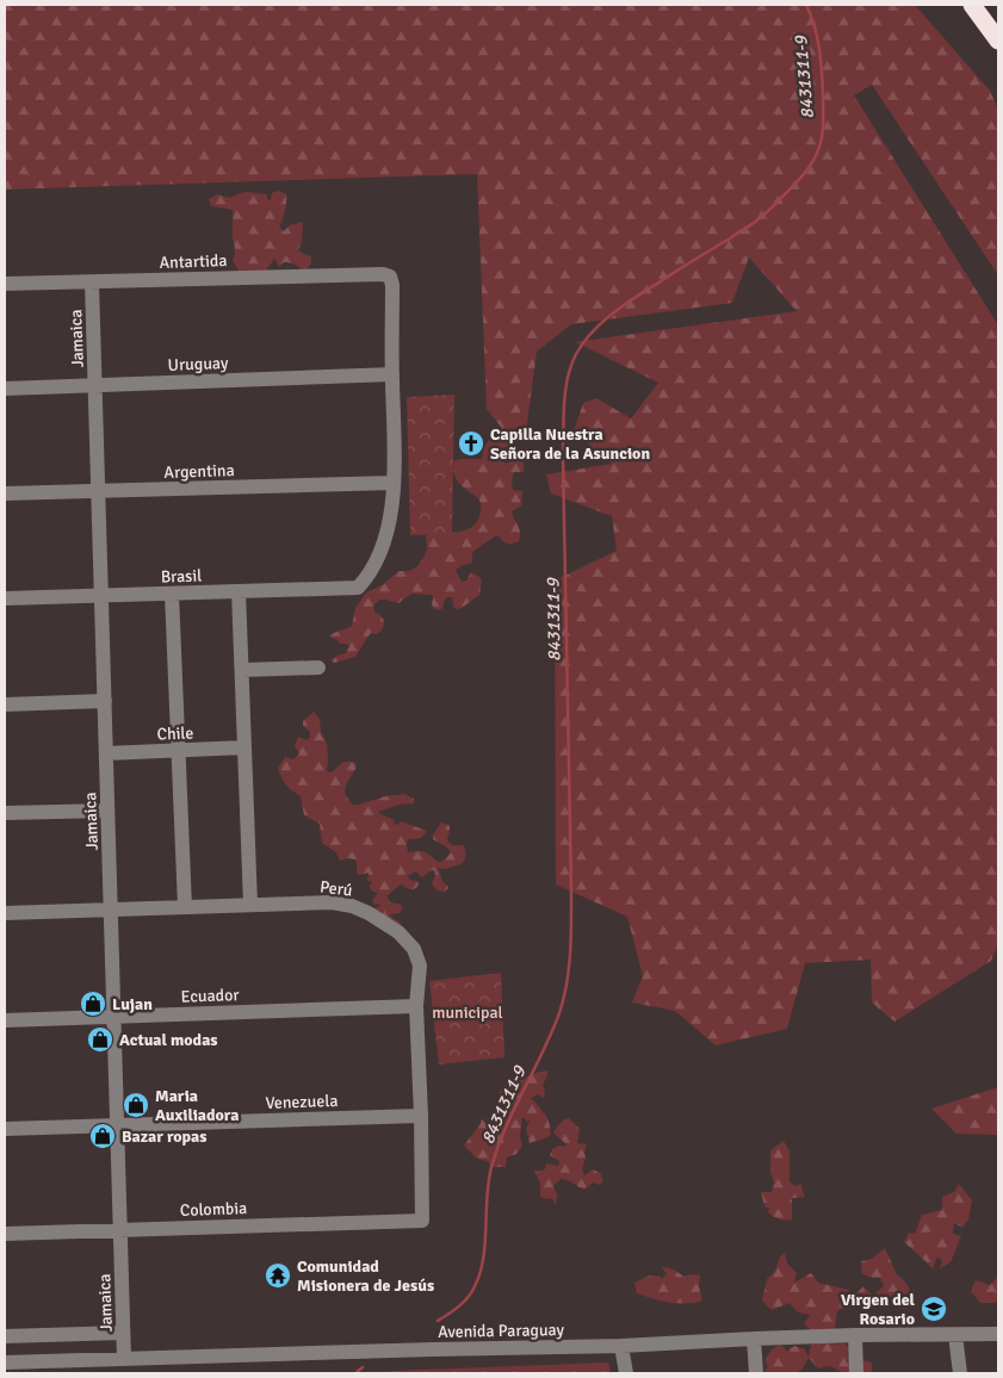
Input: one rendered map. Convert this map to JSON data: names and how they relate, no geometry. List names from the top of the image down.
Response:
{
  "streets": {
    "street": [
      "Antartida",
      "Jamaica",
      "Uruguay",
      "Argentina",
      "Brasil",
      "Chile",
      "Perú",
      "Ecuador",
      "Venezuela",
      "Colombia",
      "Avenida Paraguay"
    ]
  },
  "crossings": [
    ["Antartida", "Jamaica"],
    ["Antartida", "Uruguay"],
    ["Jamaica", "Uruguay"],
    ["Jamaica", "Argentina"],
    ["Jamaica", "Brasil"],
    ["Jamaica", "Chile"],
    ["Jamaica", "Perú"],
    ["Jamaica", "Ecuador"],
    ["Jamaica", "Venezuela"],
    ["Jamaica", "Colombia"],
    ["Jamaica", "Avenida Paraguay"],
    ["Argentina", "Brasil"],
    ["Perú", "Ecuador"],
    ["Perú", "Venezuela"],
    ["Perú", "Colombia"]
  ],
  "water": ["8431311-9"],
  "parks": ["municipal"],
  "places": {
    "church": ["Capilla Nuestra Señora de la Asuncion"],
    "shop": [
      "Lujan",
      "Actual modas",
      "Maria Auxiliadora",
      "Bazar ropas"
    ],
    "temple": ["Comunidad Misionera de Jesús"],
    "school or university": ["Virgen del Rosario"]
  }
}
